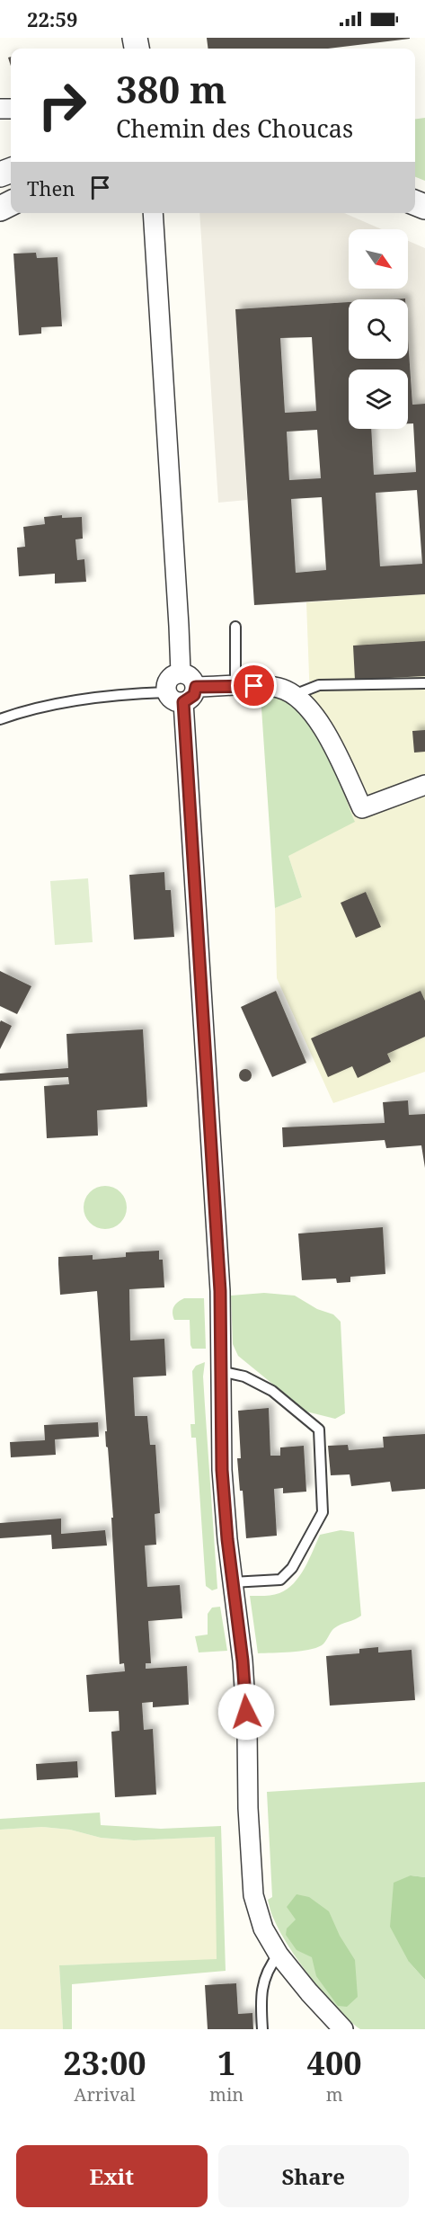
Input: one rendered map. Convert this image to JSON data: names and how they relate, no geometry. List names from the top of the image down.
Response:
{
  "north": "bottom right",
  "page": {
    "status": "22:59",
    "turn": ["380 m", "Chemin des Choucas"],
    "then": "Then",
    "eta": [
      "23:00",
      "Arrival",
      "1",
      "min",
      "400",
      "m"
    ],
    "buttons": ["Exit", "Share"]
  }
}
